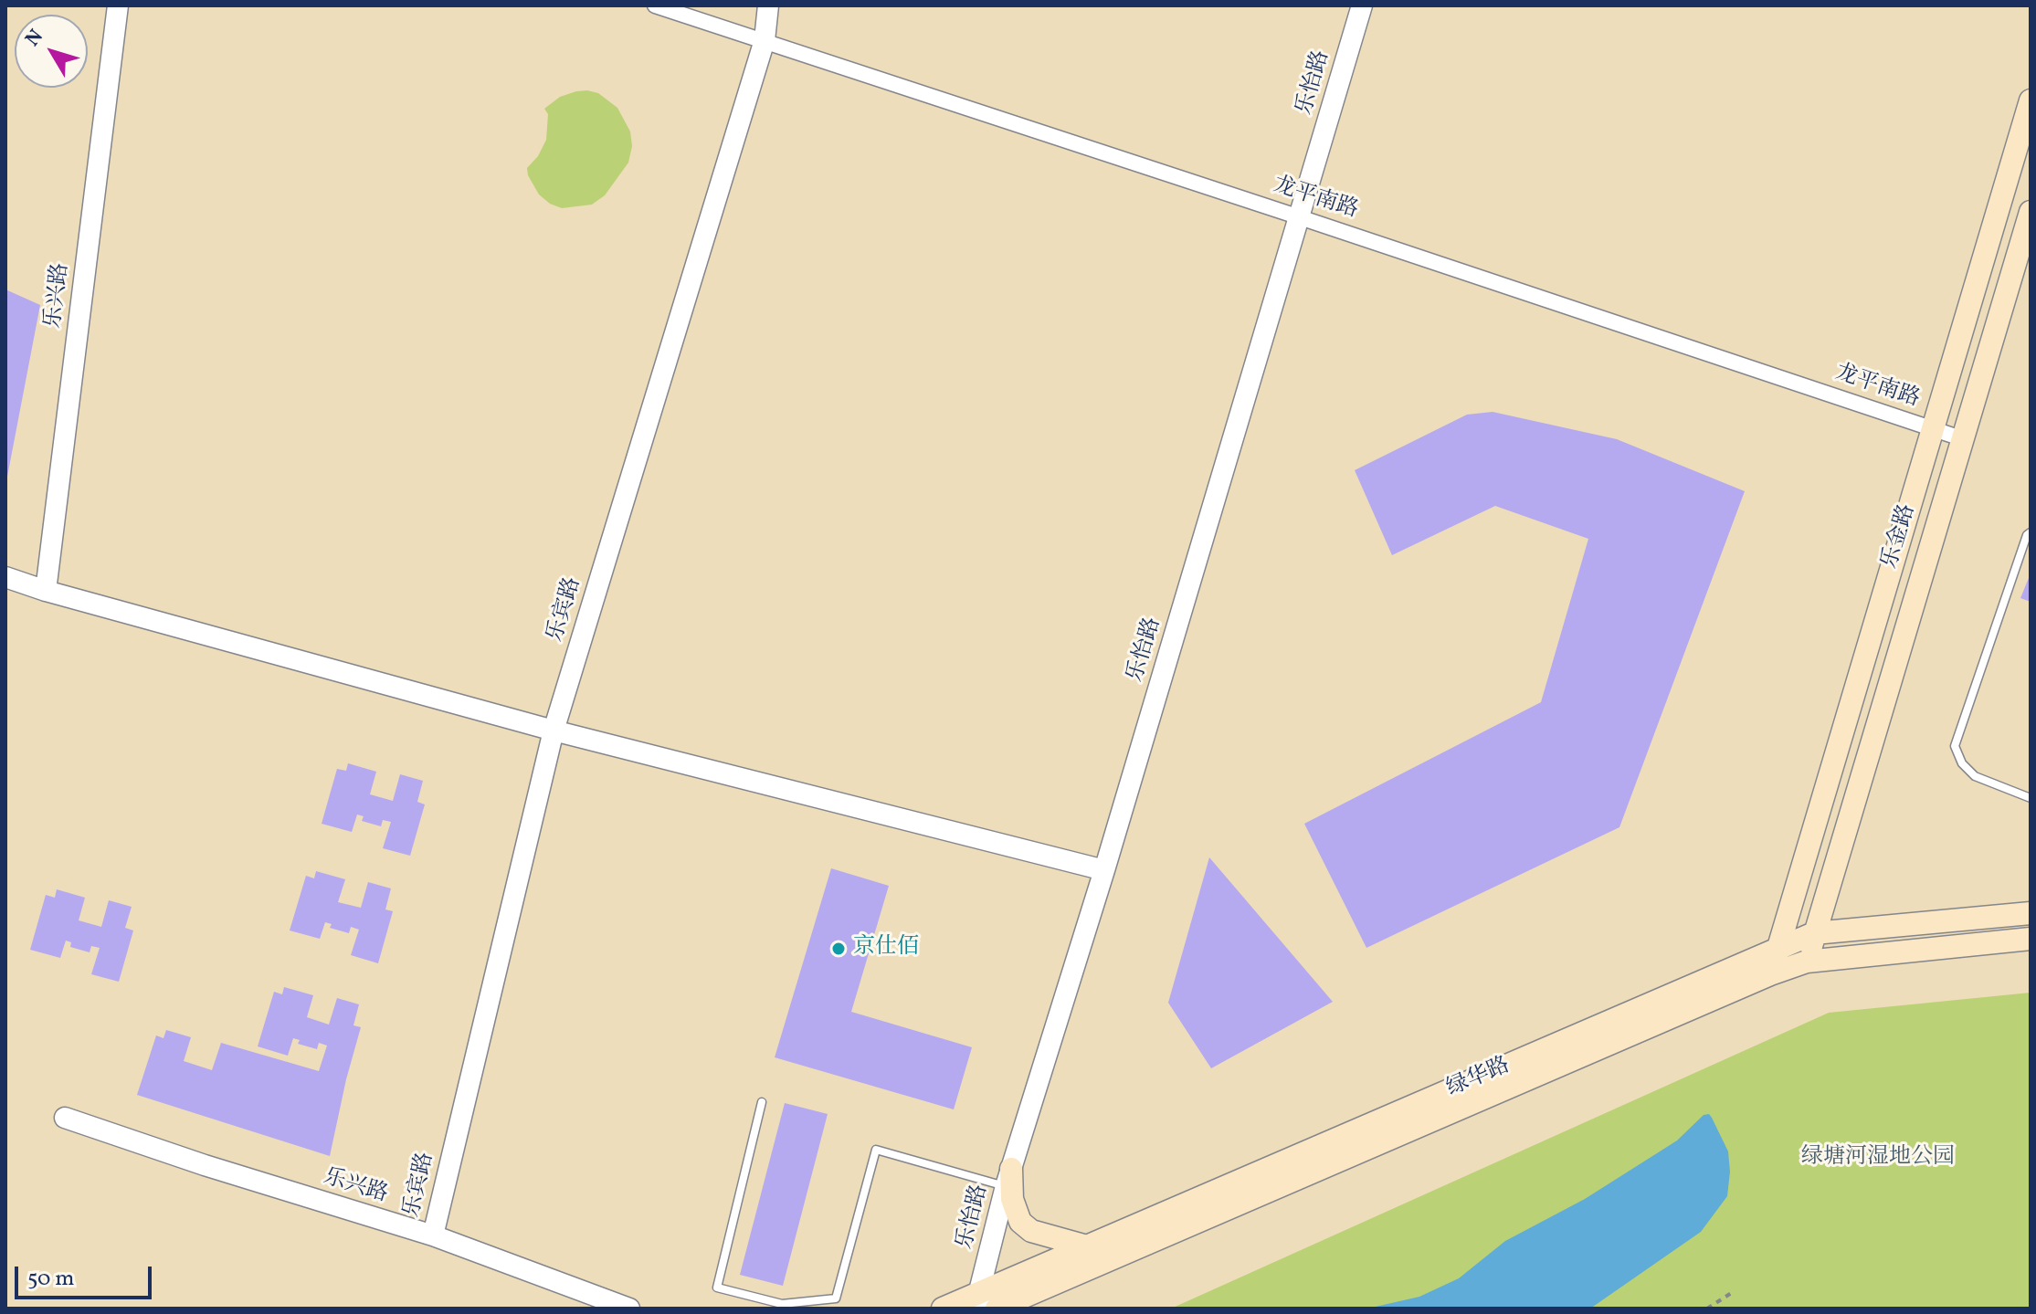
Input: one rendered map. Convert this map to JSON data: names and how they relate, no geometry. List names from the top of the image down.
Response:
{
  "streets": {
    "main road": ["乐金路", "绿华路"],
    "street": [
      "乐怡路",
      "龙平南路",
      "乐兴路",
      "乐宾路"
    ]
  },
  "crossings": [
    ["乐怡路", "龙平南路"],
    ["乐怡路", "绿华路"],
    ["龙平南路", "乐金路"],
    ["龙平南路", "乐宾路"],
    ["乐兴路", "乐宾路"],
    ["乐金路", "绿华路"]
  ],
  "parks": ["绿塘河湿地公园"],
  "places": ["京仕佰"],
  "scale_bar": "50 m",
  "north": "top left"
}
